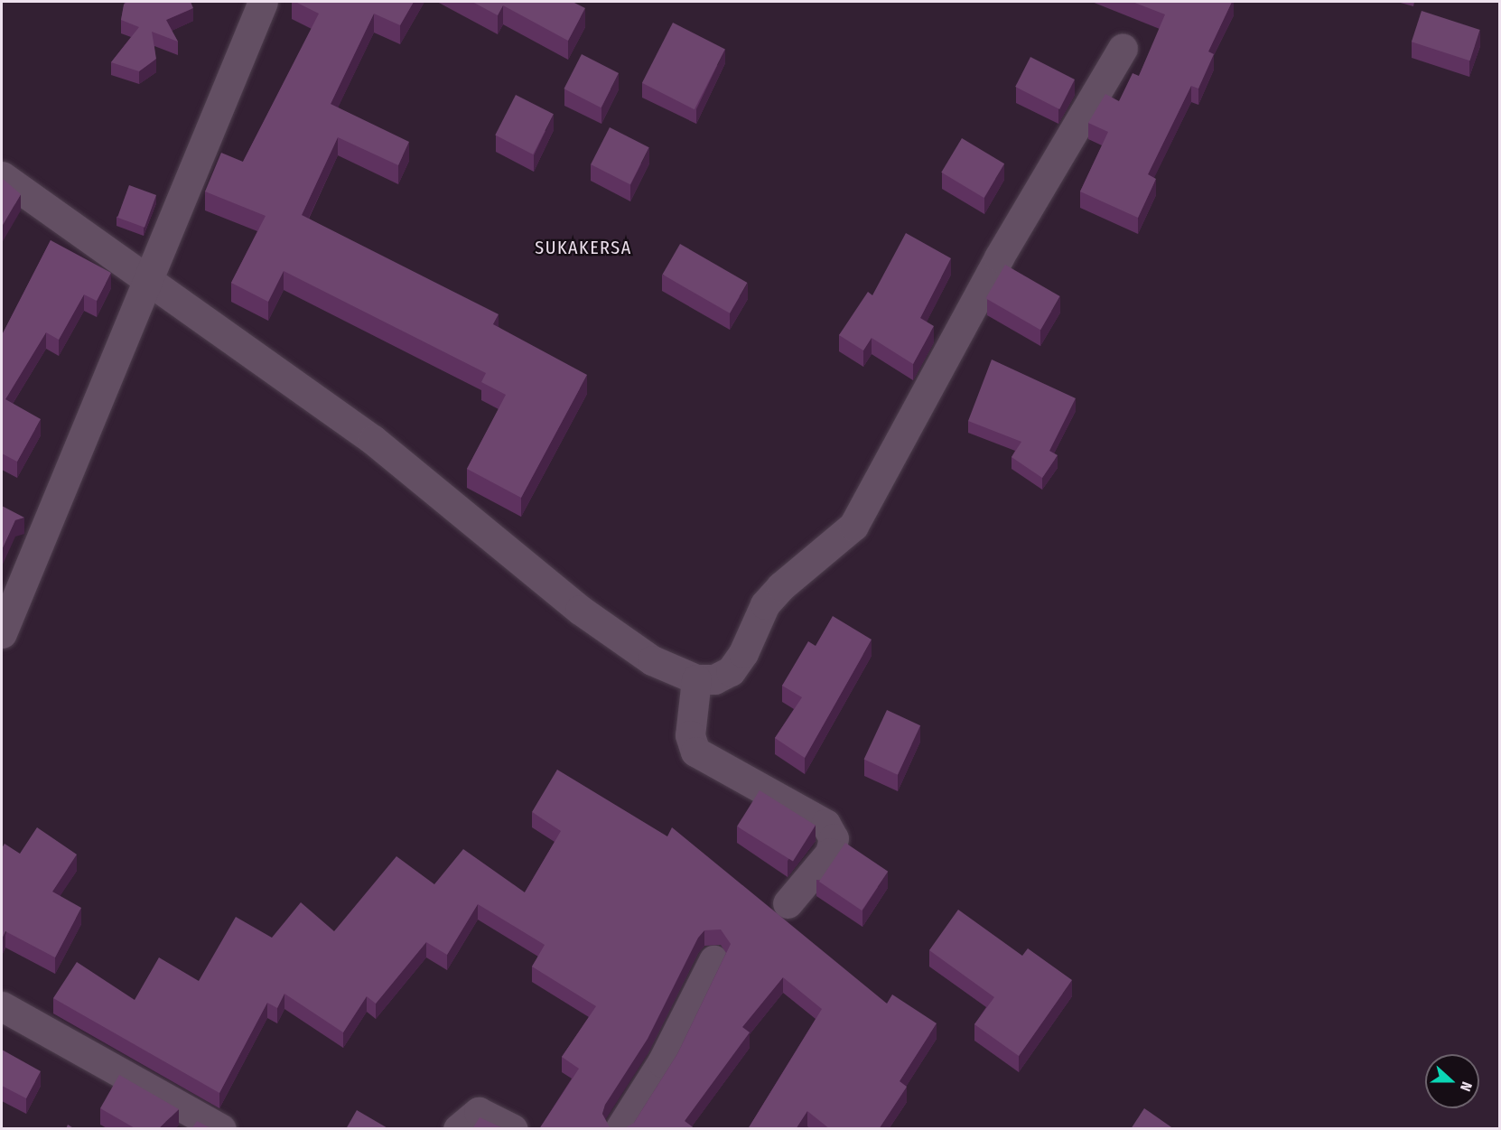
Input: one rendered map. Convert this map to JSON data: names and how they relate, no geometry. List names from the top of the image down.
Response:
{
  "districts": ["SUKAKERSA"],
  "north": "right"
}
